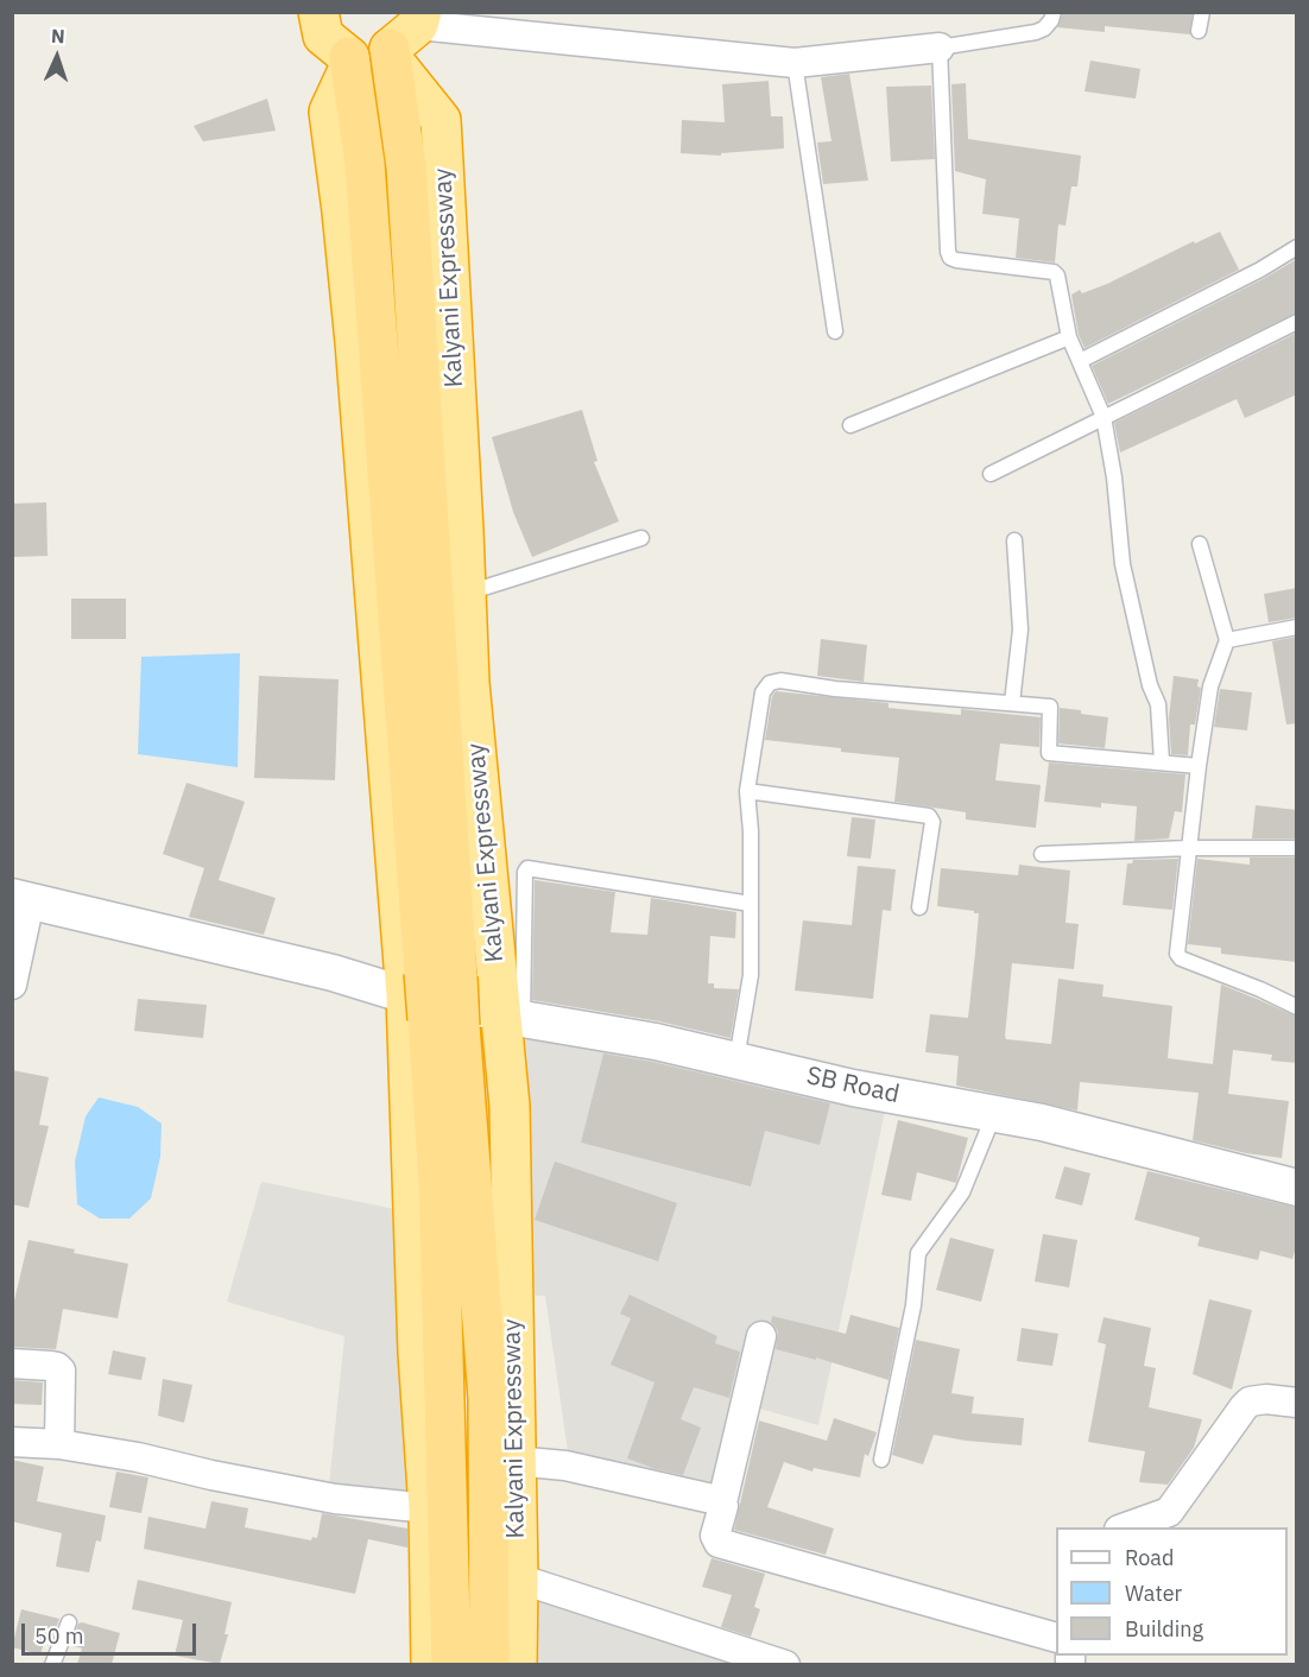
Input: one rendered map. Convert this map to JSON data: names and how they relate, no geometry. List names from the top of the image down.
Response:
{
  "streets": {
    "highway": ["Kalyani Expressway"],
    "street": ["SB Road"]
  },
  "crossings": [
    ["Kalyani Expressway", "SB Road"]
  ],
  "legend": ["Road", "Water", "Building"],
  "scale_bar": "50 m",
  "north": "top"
}
